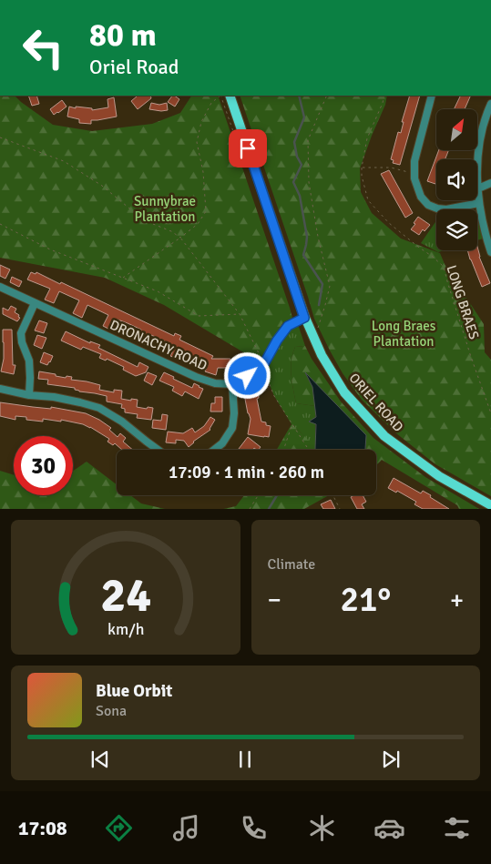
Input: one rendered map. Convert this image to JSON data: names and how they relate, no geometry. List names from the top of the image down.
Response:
{
  "streets": {
    "main road": ["ORIEL ROAD"],
    "street": ["DRONACHY ROAD"],
    "path": ["LONG BRAES"]
  },
  "parks": ["Sunnybrae Plantation", "Long Braes Plantation"],
  "north": "top right",
  "page": {
    "turn": ["80 m", "Oriel Road"],
    "limit": "30",
    "trip": "17:09 · 1 min · 260 m",
    "tile": "Climate",
    "heat": ["−", "21°", "+"],
    "song": ["Blue Orbit", "Sona"],
    "tabs": "17:08",
    "gauge": ["24", "km/h"]
  }
}
